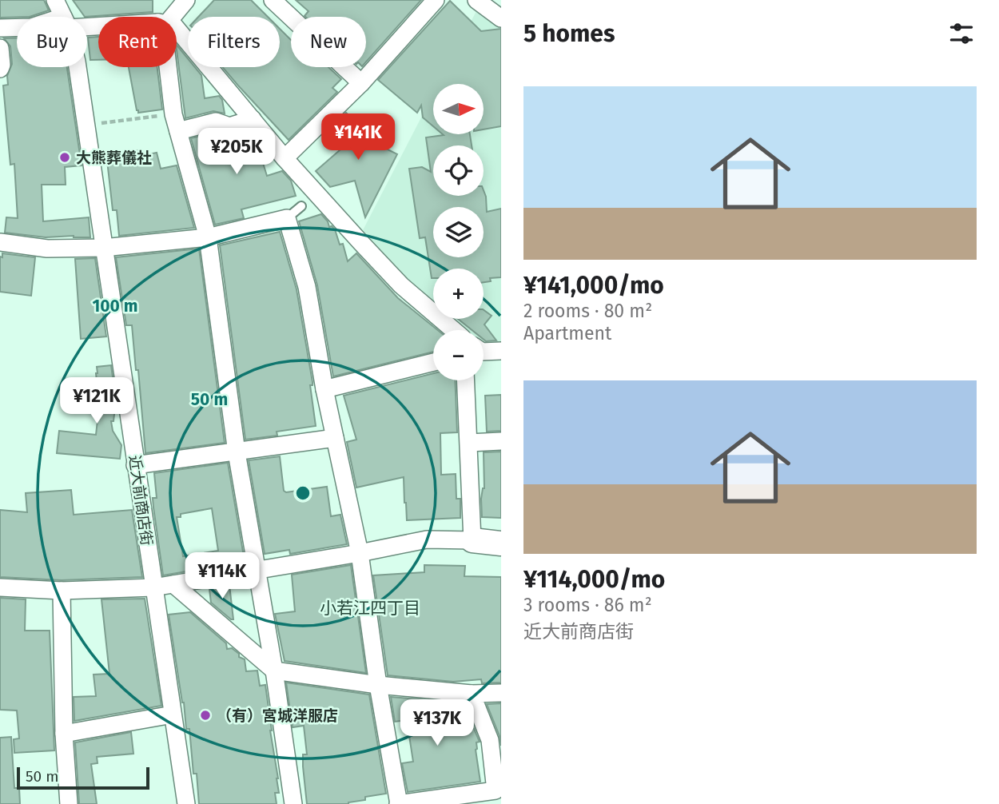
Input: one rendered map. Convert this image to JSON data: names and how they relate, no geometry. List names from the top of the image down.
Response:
{
  "streets": {
    "street": ["近大前商店街"]
  },
  "districts": ["小若江四丁目"],
  "places": ["大熊葬儀社", "（有）宮城洋服店"],
  "scale_bar": "50 m",
  "north": "right",
  "page": {
    "heading": "5 homes",
    "chip": [
      "Buy",
      "Rent",
      "Filters",
      "New"
    ],
    "list": [
      {
        "name": "¥141,000/mo",
        "note": "2 rooms · 80 m² · Apartment"
      },
      {
        "name": "¥114,000/mo",
        "note": "3 rooms · 86 m² · 近大前商店街"
      }
    ],
    "map_buttons": ["+", "−"],
    "price": [
      "¥141K",
      "¥205K",
      "¥121K",
      "¥114K",
      "¥137K"
    ],
    "scale": "50 m"
  },
  "rings": ["100 m", "50 m"]
}
